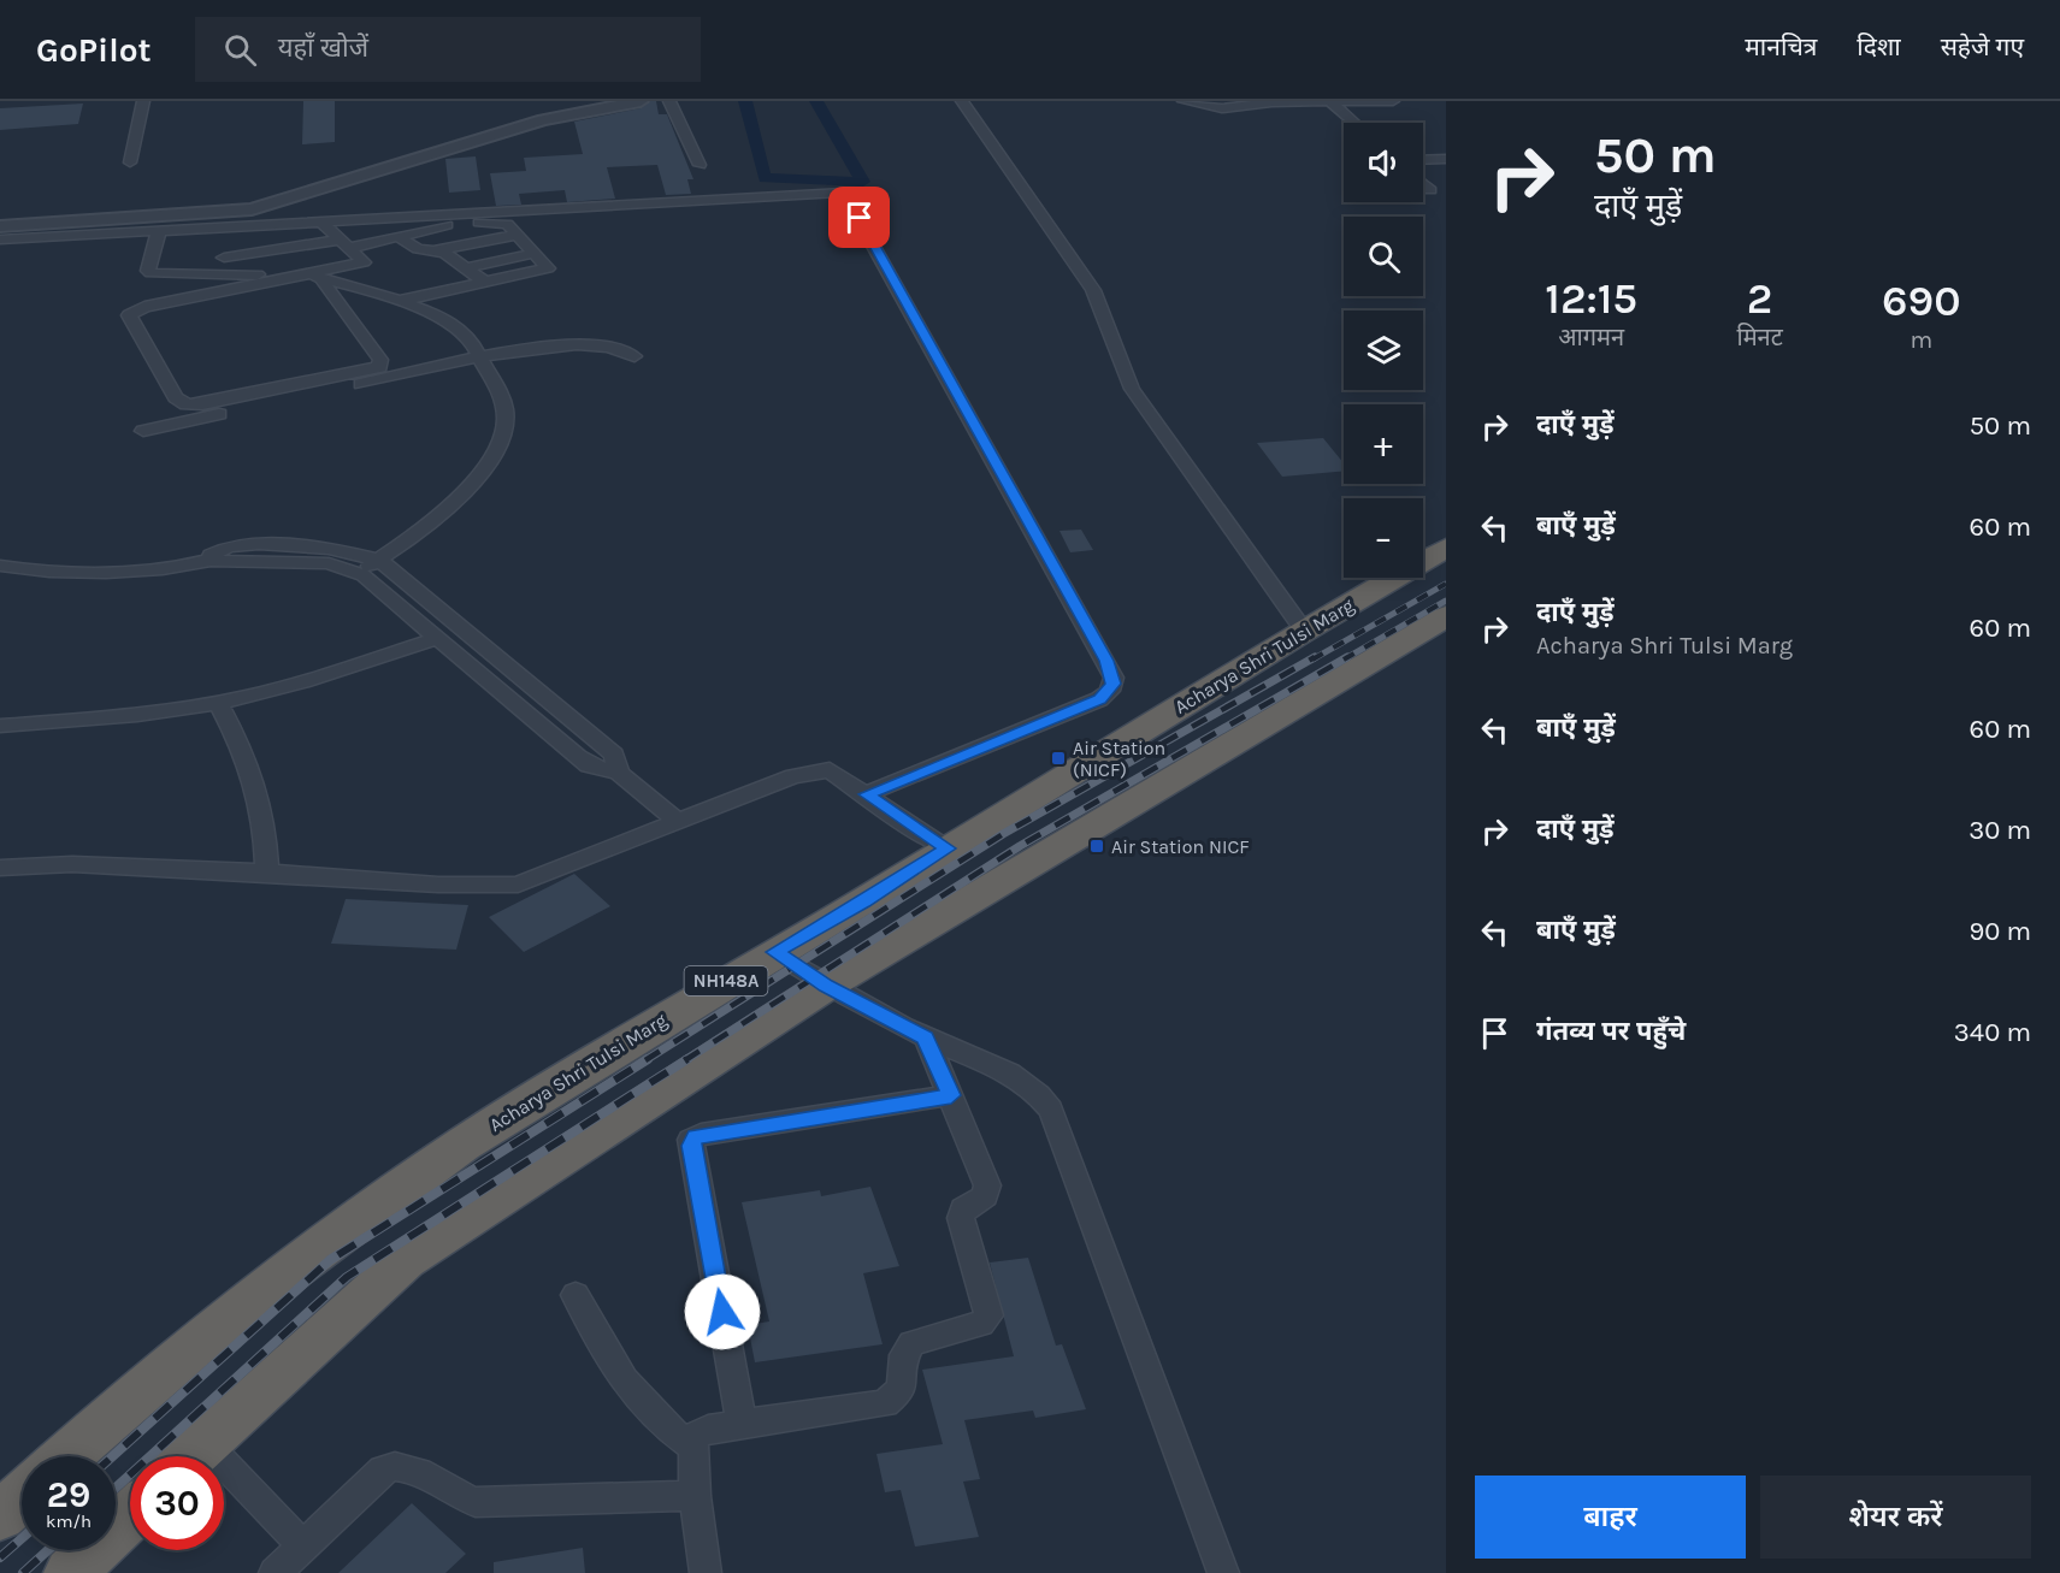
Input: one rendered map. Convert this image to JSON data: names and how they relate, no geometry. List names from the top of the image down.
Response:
{
  "streets": {
    "highway": ["Acharya Shri Tulsi Marg", "NH148A"]
  },
  "places": {
    "transit": ["Air Station (NICF)", "Air Station NICF"]
  },
  "page": {
    "header": "GoPilot",
    "search": "यहाँ खोजें",
    "nav": ["मानचित्र", "दिशा", "सहेजे गए"],
    "turn": ["50 m", "दाएँ मुड़ें"],
    "map_buttons": ["+", "−"],
    "eta": [
      "12:15",
      "आगमन",
      "2",
      "मिनट",
      "690",
      "m"
    ],
    "list": [
      {
        "name": "दाएँ मुड़ें",
        "value": "50 m"
      },
      {
        "name": "बाएँ मुड़ें",
        "value": "60 m"
      },
      {
        "name": "दाएँ मुड़ें",
        "note": "Acharya Shri Tulsi Marg",
        "value": "60 m"
      },
      {
        "name": "बाएँ मुड़ें",
        "value": "60 m"
      },
      {
        "name": "दाएँ मुड़ें",
        "value": "30 m"
      },
      {
        "name": "बाएँ मुड़ें",
        "value": "90 m"
      },
      {
        "name": "गंतव्य पर पहुँचे",
        "value": "340 m"
      }
    ],
    "speed": "29 km/h",
    "limit": "30",
    "buttons": ["बाहर", "शेयर करें"]
  }
}
